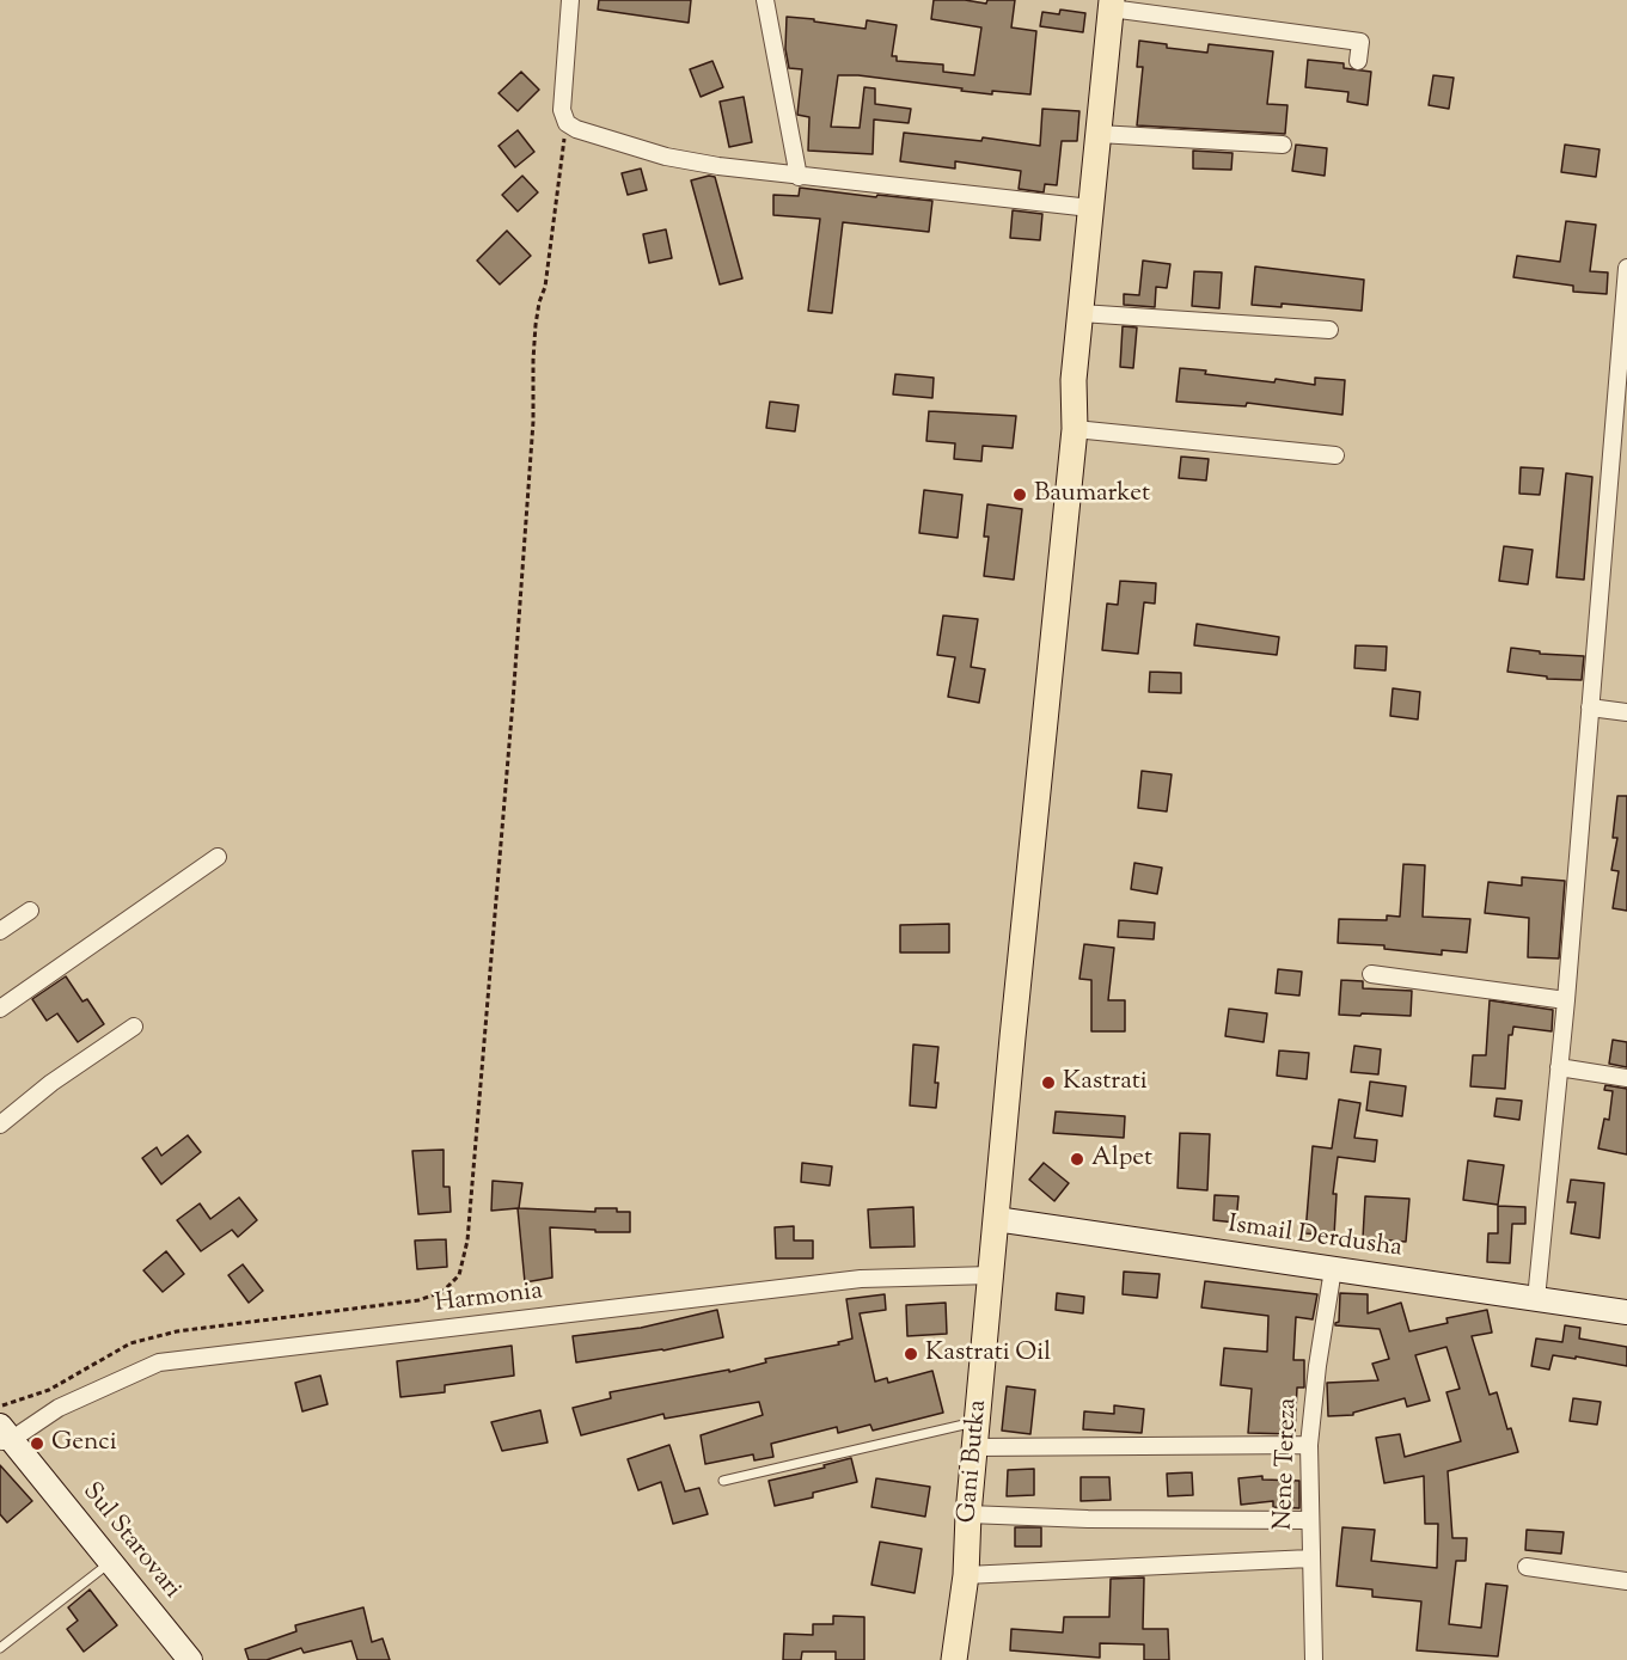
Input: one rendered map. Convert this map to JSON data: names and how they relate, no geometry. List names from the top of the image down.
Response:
{
  "streets": {
    "main road": ["Ismail Derdusha", "Gani Butka", "Sul Starovari"],
    "street": ["Harmonia", "Nene Tereza"]
  },
  "crossings": [
    ["Ismail Derdusha", "Gani Butka"],
    ["Ismail Derdusha", "Nene Tereza"],
    ["Harmonia", "Gani Butka"],
    ["Harmonia", "Sul Starovari"]
  ],
  "places": [
    "Baumarket",
    "Kastrati",
    "Alpet",
    "Kastrati Oil",
    "Genci"
  ]
}
